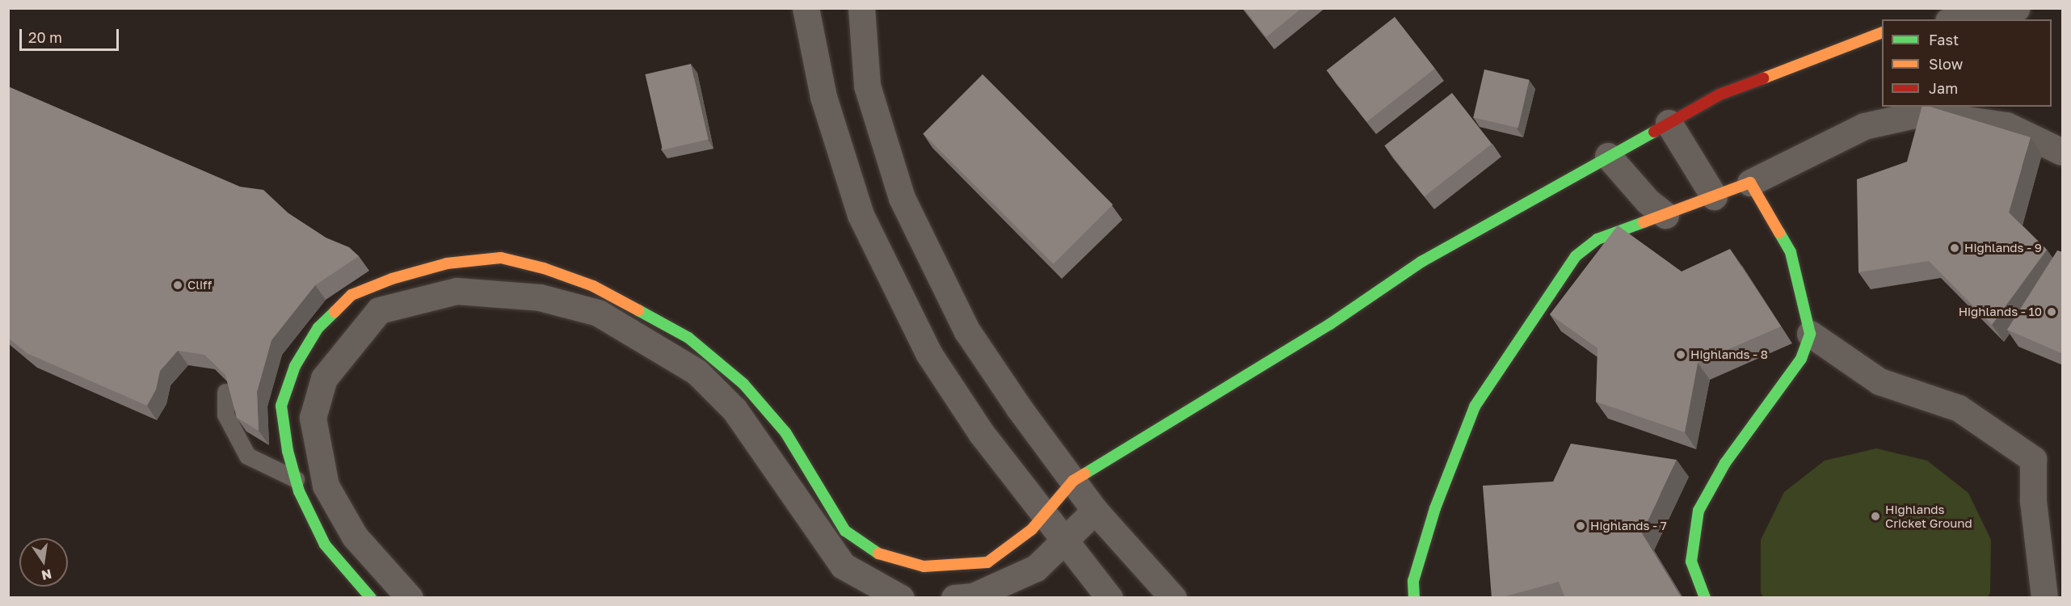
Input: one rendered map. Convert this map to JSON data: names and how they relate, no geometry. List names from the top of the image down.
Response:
{
  "places": [
    "Highlands - 9",
    "Cliff",
    "Highlands - 10",
    "Highlands - 8",
    "Highlands Cricket Ground",
    "Highlands - 7"
  ],
  "legend": ["Fast", "Slow", "Jam"],
  "scale_bar": "20 m",
  "north": "bottom"
}
